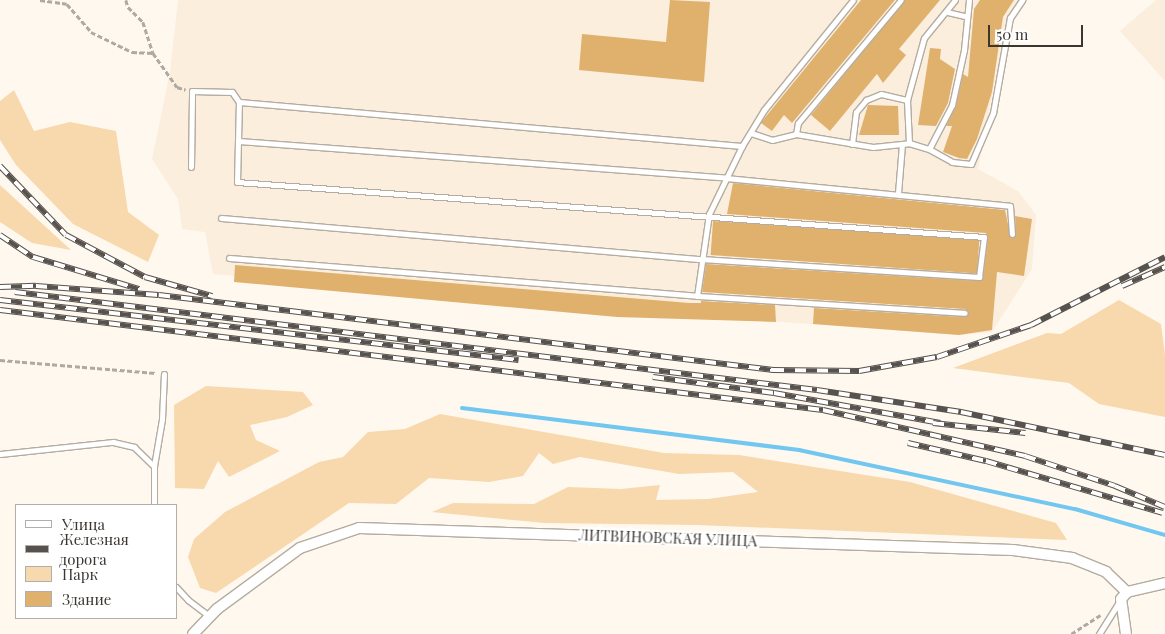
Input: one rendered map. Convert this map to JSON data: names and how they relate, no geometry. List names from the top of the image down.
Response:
{
  "streets": {
    "street": ["ЛИТВИНОВСКАЯ УЛИЦА"]
  },
  "legend": [
    "Улица",
    "Железная дорога",
    "Парк",
    "Здание"
  ],
  "scale_bar": "50 m"
}
